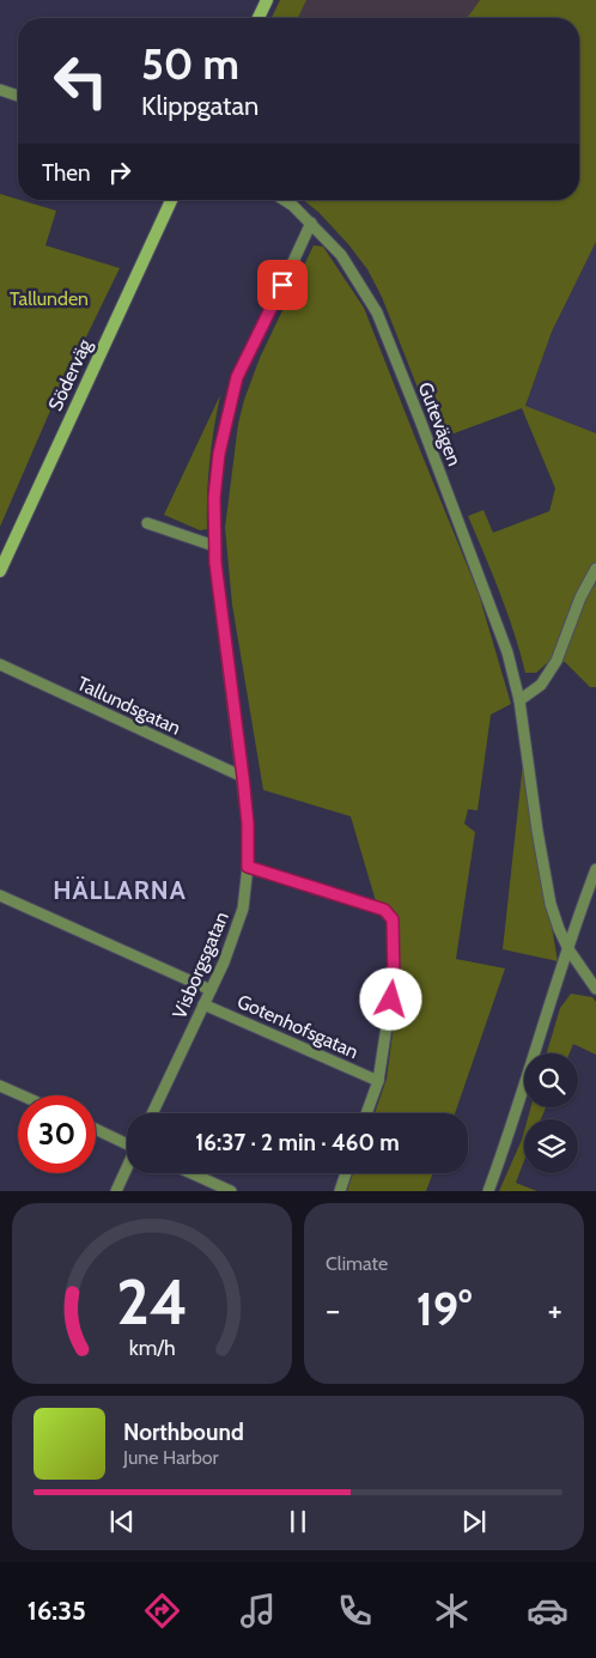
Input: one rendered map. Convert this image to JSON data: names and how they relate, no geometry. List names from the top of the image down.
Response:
{
  "streets": {
    "main road": ["Söderväg"],
    "street": [
      "Gutevägen",
      "Tallundsgatan",
      "Visborgsgatan",
      "Gotenhofsgatan"
    ]
  },
  "crossings": [
    ["Gutevägen", "Visborgsgatan"],
    ["Tallundsgatan", "Visborgsgatan"],
    ["Visborgsgatan", "Gotenhofsgatan"]
  ],
  "districts": ["HÄLLARNA"],
  "parks": ["Tallunden"],
  "page": {
    "turn": ["50 m", "Klippgatan"],
    "then": "Then",
    "limit": "30",
    "trip": "16:37 · 2 min · 460 m",
    "tile": "Climate",
    "heat": ["−", "19°", "+"],
    "song": ["Northbound", "June Harbor"],
    "tabs": "16:35",
    "gauge": ["24", "km/h"]
  }
}
